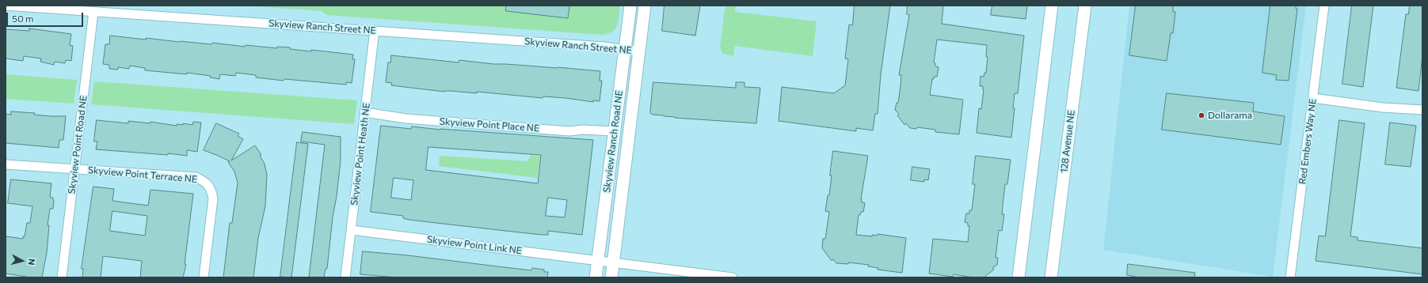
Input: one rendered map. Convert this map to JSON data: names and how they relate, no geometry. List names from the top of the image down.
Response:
{
  "streets": {
    "street": [
      "Skyview Ranch Street NE",
      "Skyview Point Place NE",
      "Skyview Ranch Road NE",
      "128 Avenue NE",
      "Red Embers Way NE",
      "Skyview Point Road NE",
      "Skyview Point Heath NE",
      "Skyview Point Terrace NE",
      "Skyview Point Link NE"
    ]
  },
  "crossings": [
    ["Skyview Ranch Street NE", "Skyview Ranch Road NE"],
    ["Skyview Ranch Street NE", "Skyview Point Road NE"],
    ["Skyview Ranch Street NE", "Skyview Point Heath NE"],
    ["Skyview Point Place NE", "Skyview Ranch Road NE"],
    ["Skyview Point Place NE", "Skyview Point Heath NE"],
    ["Skyview Ranch Road NE", "Skyview Point Link NE"],
    ["Skyview Point Road NE", "Skyview Point Terrace NE"],
    ["Skyview Point Heath NE", "Skyview Point Link NE"]
  ],
  "places": ["Dollarama"],
  "scale_bar": "50 m",
  "north": "right"
}
